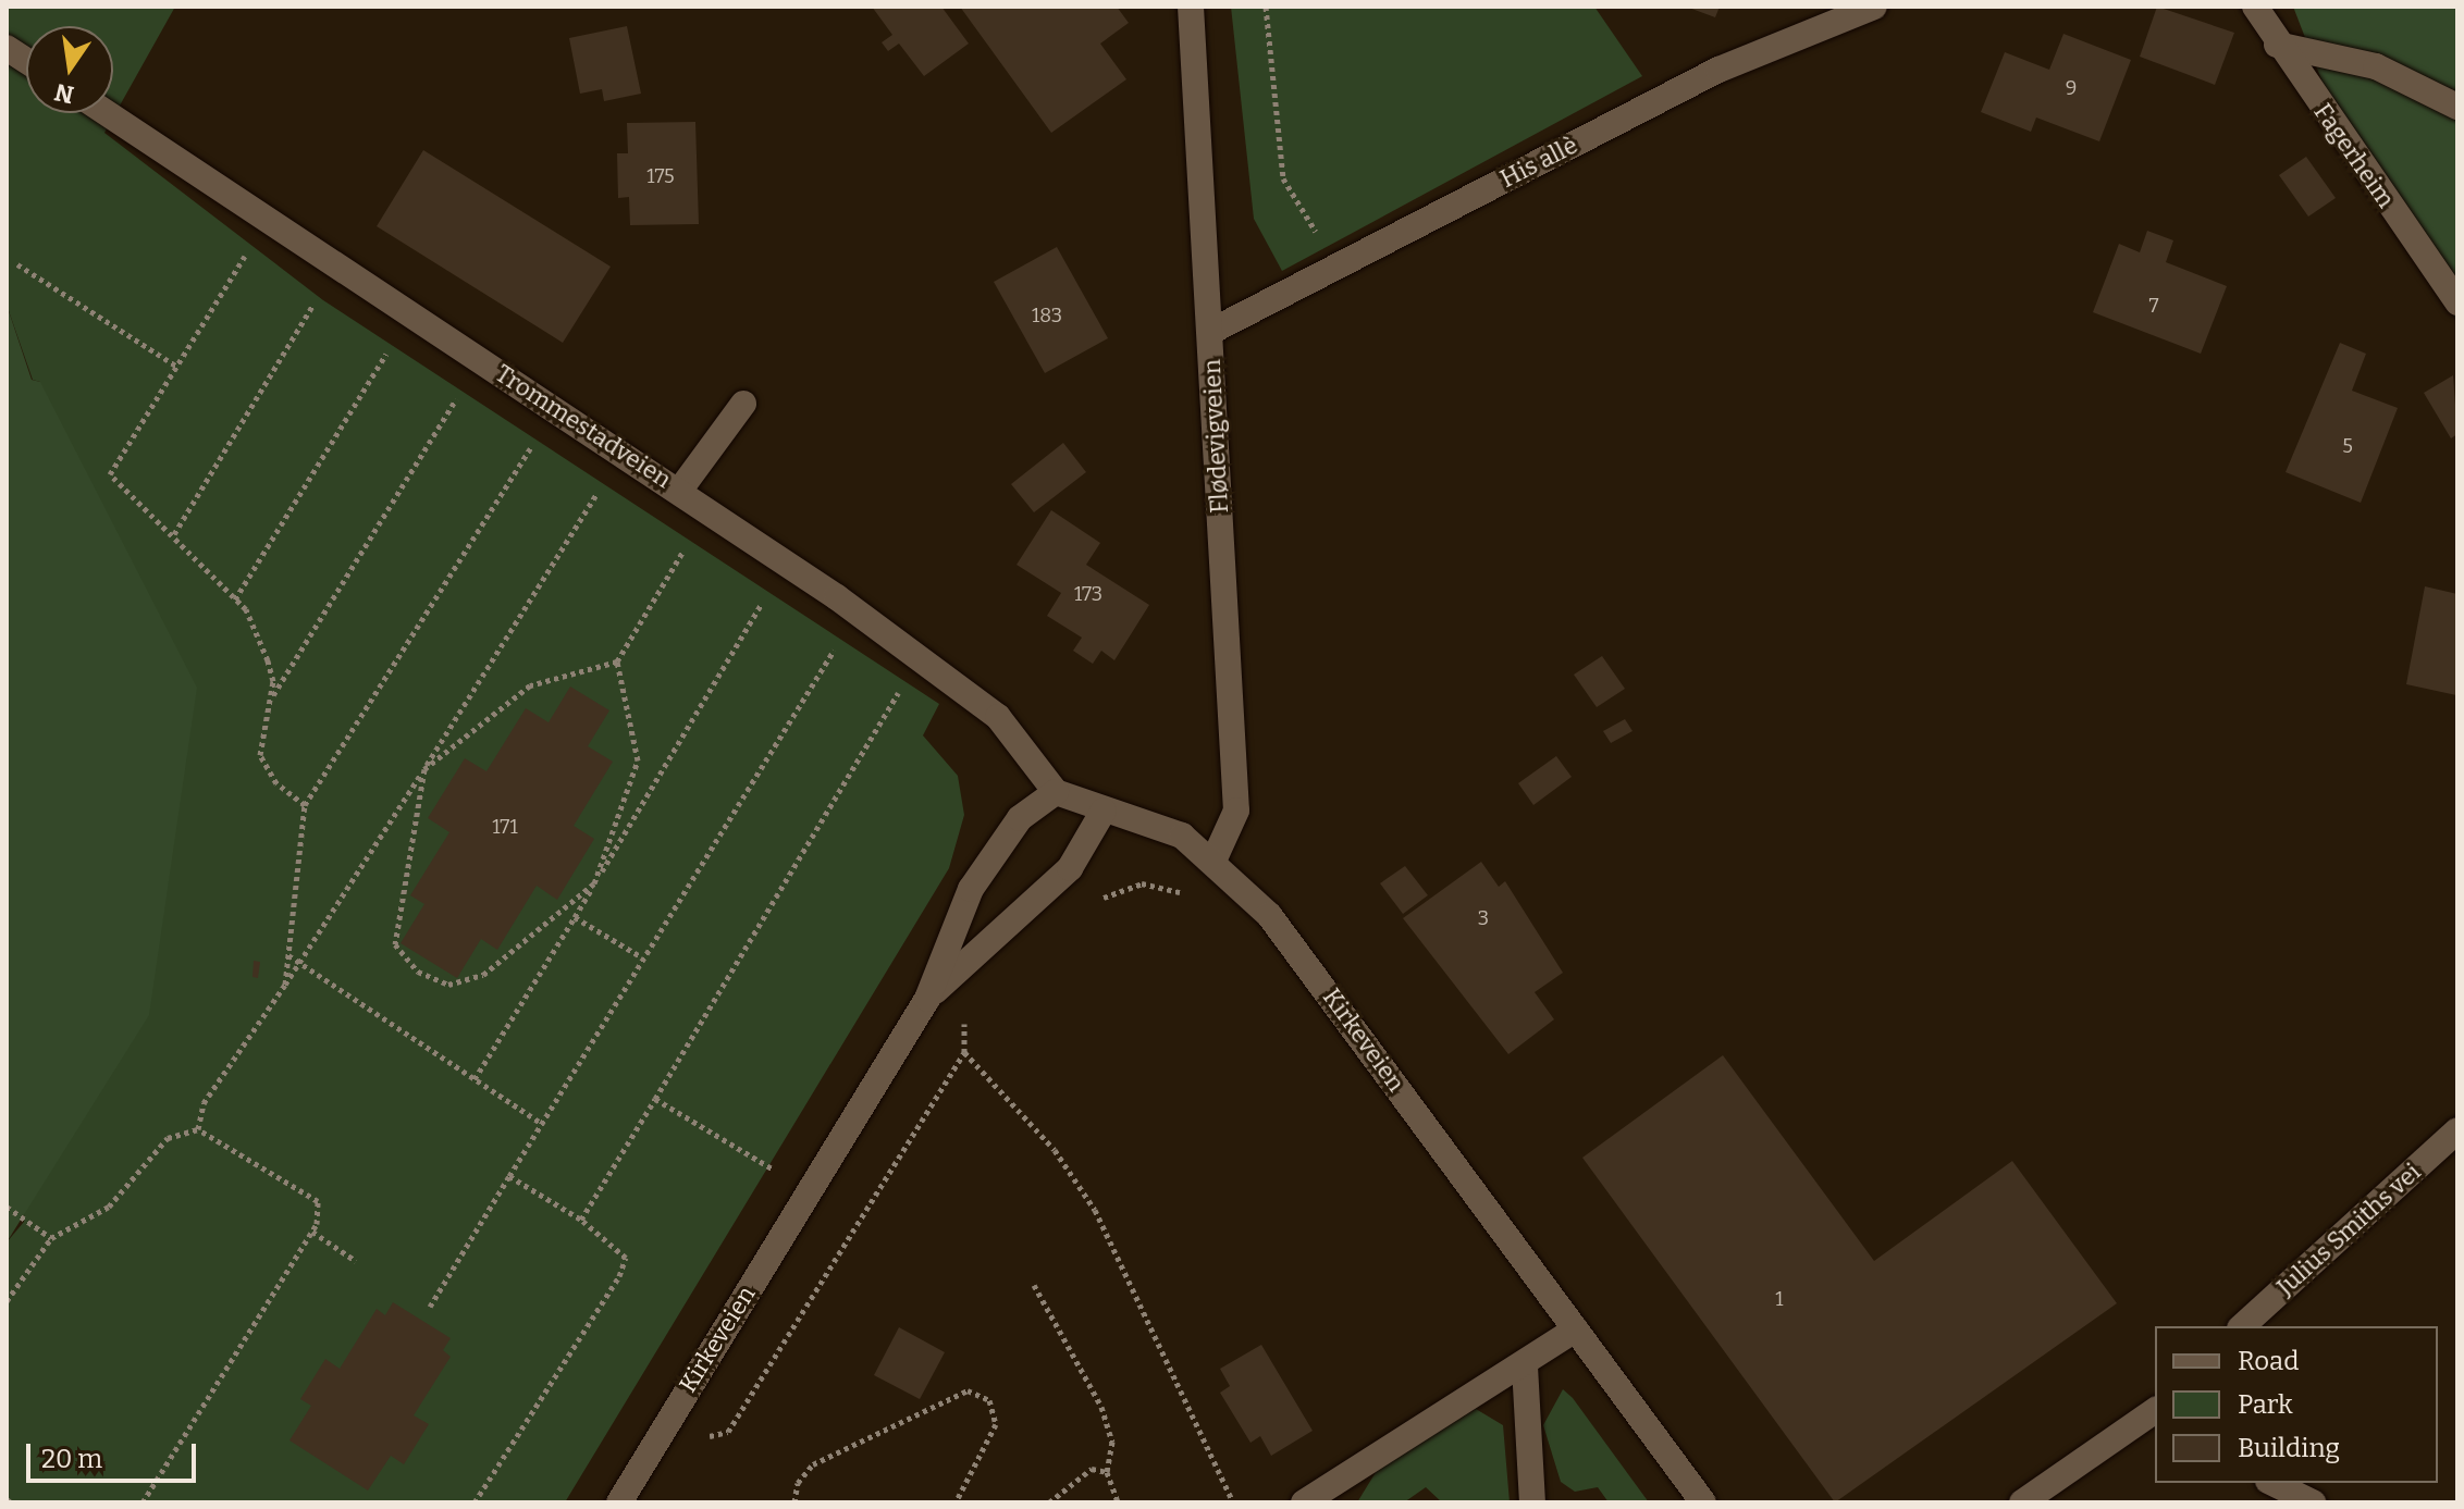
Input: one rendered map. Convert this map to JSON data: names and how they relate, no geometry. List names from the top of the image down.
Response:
{
  "streets": {
    "main road": [
      "Fagerheim",
      "His allè",
      "Trommestadveien",
      "Flødevigveien",
      "Kirkeveien",
      "Julius Smiths vei"
    ]
  },
  "crossings": [
    ["His allè", "Flødevigveien"],
    ["Trommestadveien", "Kirkeveien"],
    ["Flødevigveien", "Kirkeveien"]
  ],
  "house_numbers": [
    "9",
    "175",
    "7",
    "183",
    "5",
    "173",
    "171",
    "3",
    "1"
  ],
  "legend": ["Road", "Park", "Building"],
  "scale_bar": "20 m",
  "north": "bottom"
}
